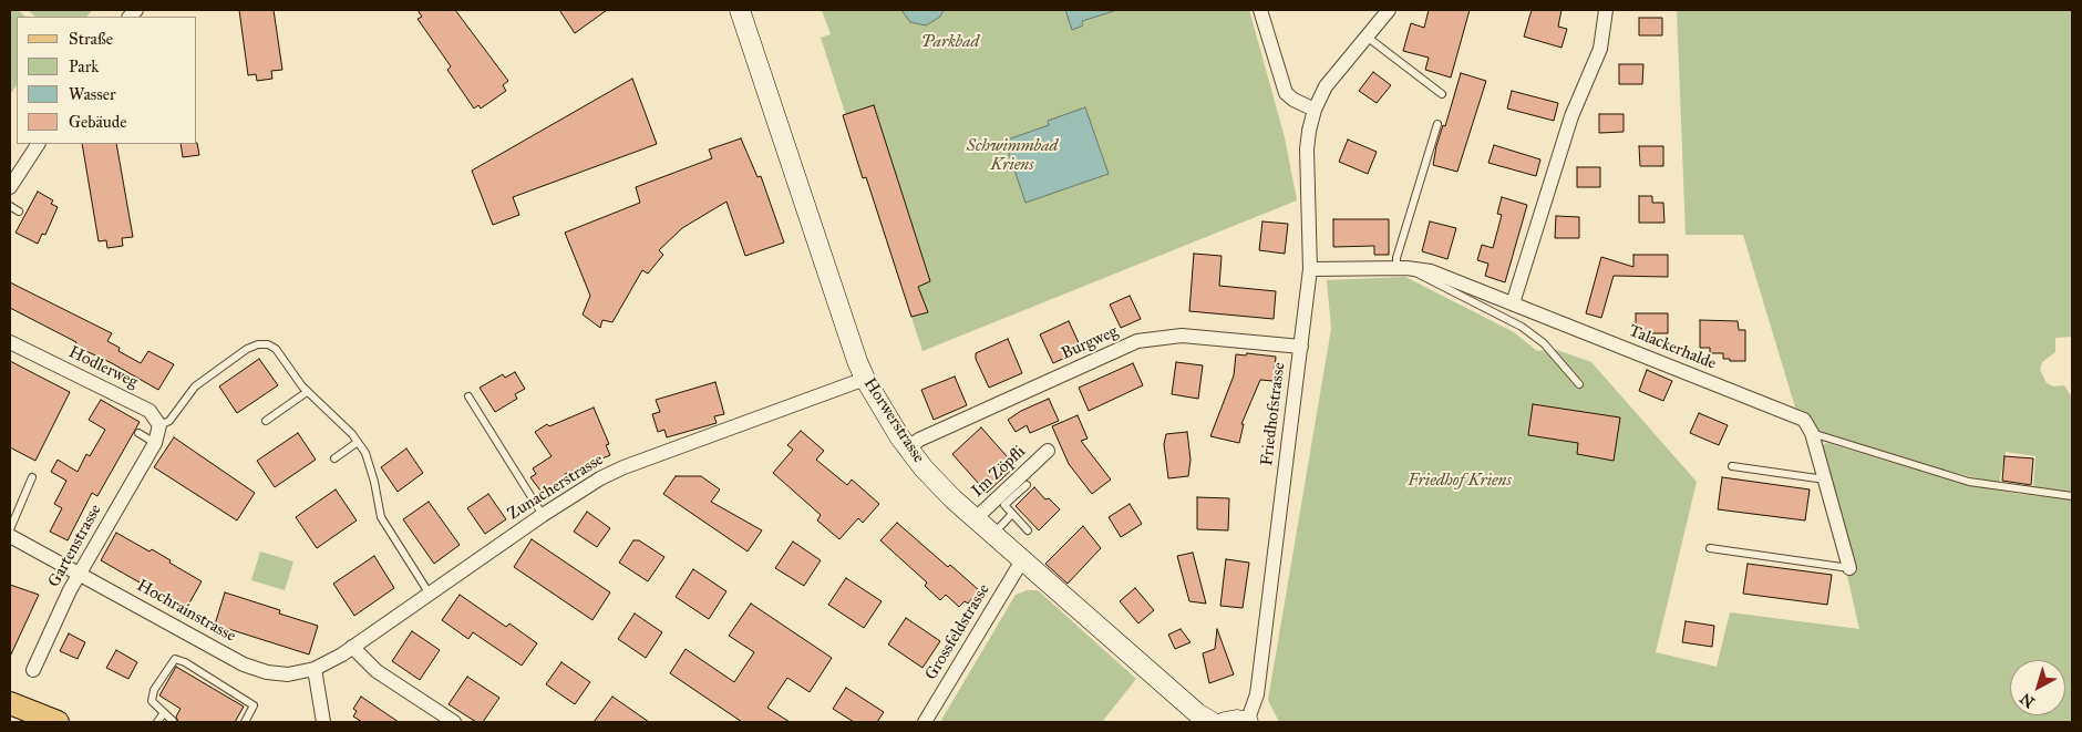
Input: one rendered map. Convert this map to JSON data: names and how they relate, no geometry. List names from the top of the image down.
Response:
{
  "streets": {
    "street": [
      "Burgweg",
      "Talackerhalde",
      "Hodlerweg",
      "Friedhofstrasse",
      "Horwerstrasse",
      "Im Zöpfli",
      "Zunacherstrasse",
      "Gartenstrasse",
      "Hochrainstrasse",
      "Grossfeldstrasse"
    ]
  },
  "crossings": [
    ["Burgweg", "Friedhofstrasse"],
    ["Burgweg", "Horwerstrasse"],
    ["Talackerhalde", "Friedhofstrasse"],
    ["Horwerstrasse", "Im Zöpfli"],
    ["Horwerstrasse", "Zunacherstrasse"],
    ["Horwerstrasse", "Grossfeldstrasse"],
    ["Zunacherstrasse", "Hochrainstrasse"],
    ["Gartenstrasse", "Hochrainstrasse"]
  ],
  "parks": ["Parkbad", "Schwimmbad Kriens", "Friedhof Kriens"],
  "legend": [
    "Straße",
    "Park",
    "Wasser",
    "Gebäude"
  ],
  "north": "bottom left"
}
